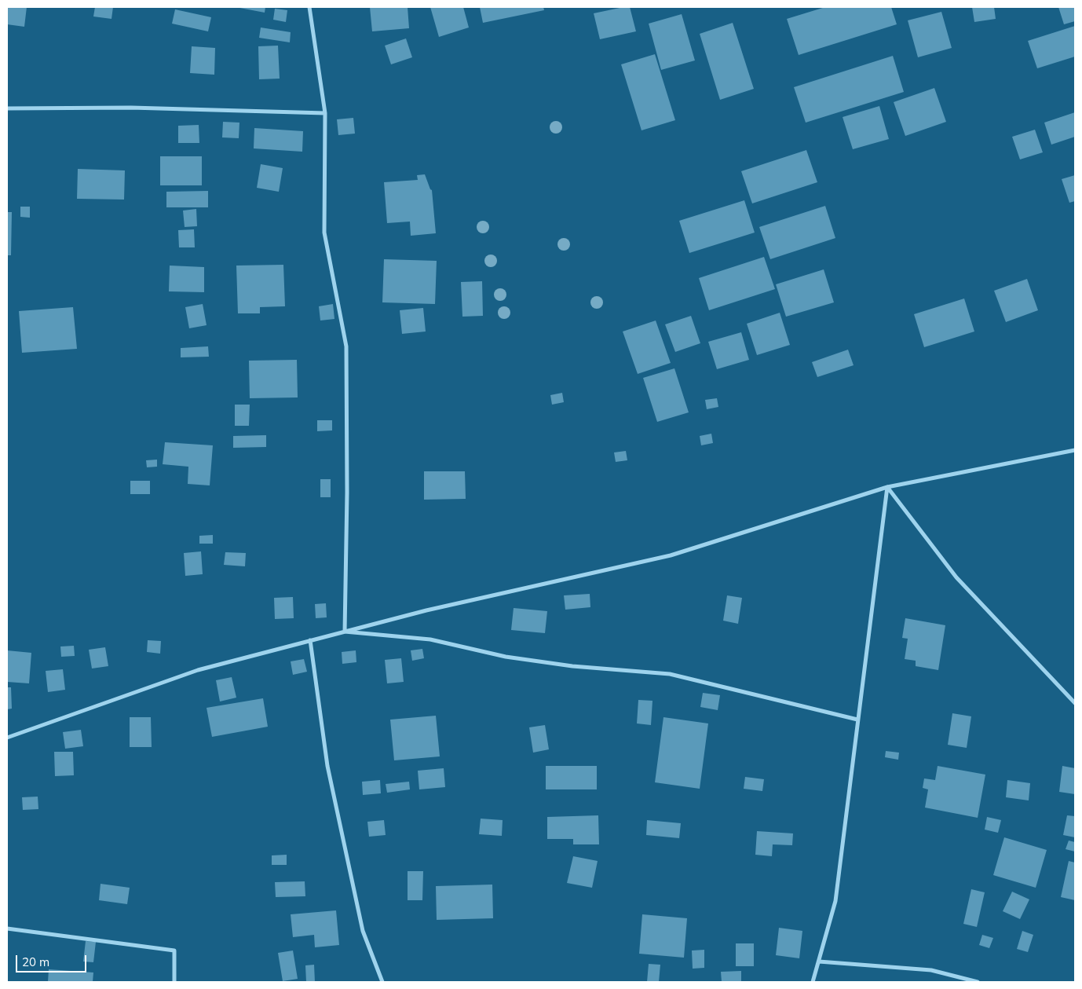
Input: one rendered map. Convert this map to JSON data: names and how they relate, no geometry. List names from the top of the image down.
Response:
{
  "scale_bar": "20 m"
}
